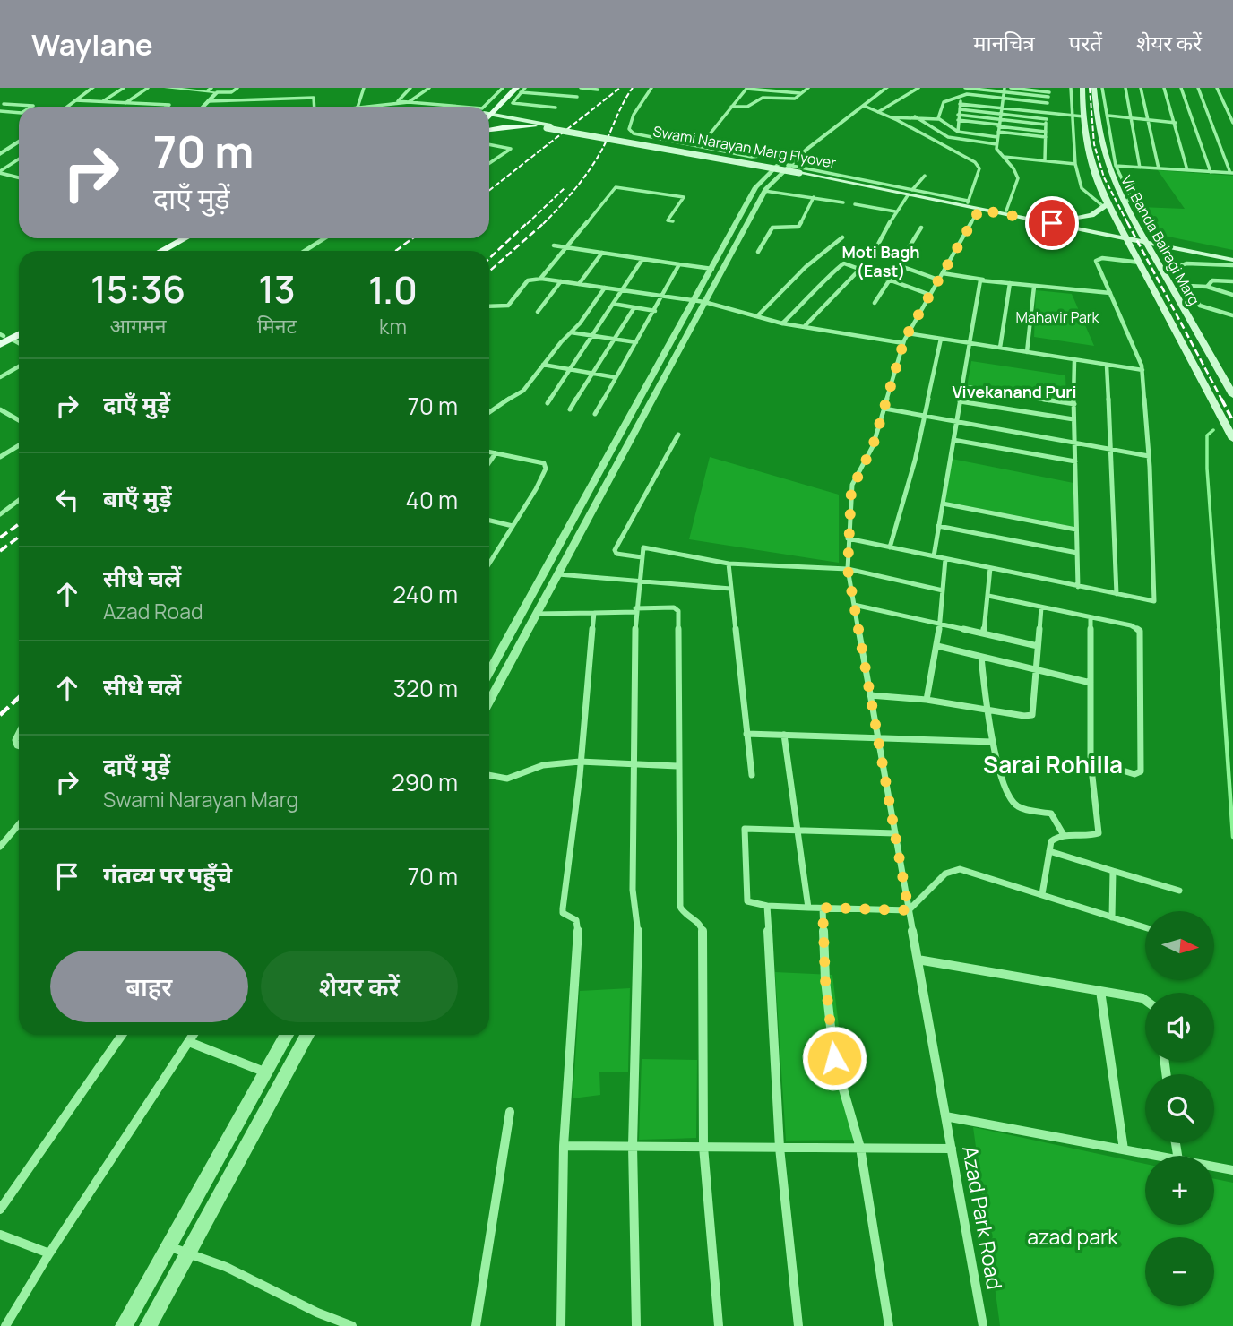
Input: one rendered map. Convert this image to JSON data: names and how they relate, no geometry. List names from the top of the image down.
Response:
{
  "streets": {
    "main road": ["Swami Narayan Marg Flyover", "Vir Banda Bairagi Marg"],
    "street": ["Azad Park Road"]
  },
  "crossings": [
    ["Swami Narayan Marg Flyover", "Vir Banda Bairagi Marg"],
    ["Swami Narayan Marg Flyover", "Azad Park Road"]
  ],
  "districts": ["Moti Bagh (East)", "Vivekanand Puri", "Sarai Rohilla"],
  "parks": ["Mahavir Park", "azad park"],
  "north": "right",
  "page": {
    "header": "Waylane",
    "nav": ["मानचित्र", "परतें", "शेयर करें"],
    "turn": ["70 m", "दाएँ मुड़ें"],
    "eta": [
      "15:36",
      "आगमन",
      "13",
      "मिनट",
      "1.0",
      "km"
    ],
    "list": [
      {
        "name": "दाएँ मुड़ें",
        "value": "70 m"
      },
      {
        "name": "बाएँ मुड़ें",
        "value": "40 m"
      },
      {
        "name": "सीधे चलें",
        "note": "Azad Road",
        "value": "240 m"
      },
      {
        "name": "सीधे चलें",
        "value": "320 m"
      },
      {
        "name": "दाएँ मुड़ें",
        "note": "Swami Narayan Marg",
        "value": "290 m"
      },
      {
        "name": "गंतव्य पर पहुँचे",
        "value": "70 m"
      }
    ],
    "map_buttons": ["+", "−"],
    "buttons": ["बाहर", "शेयर करें"]
  }
}
